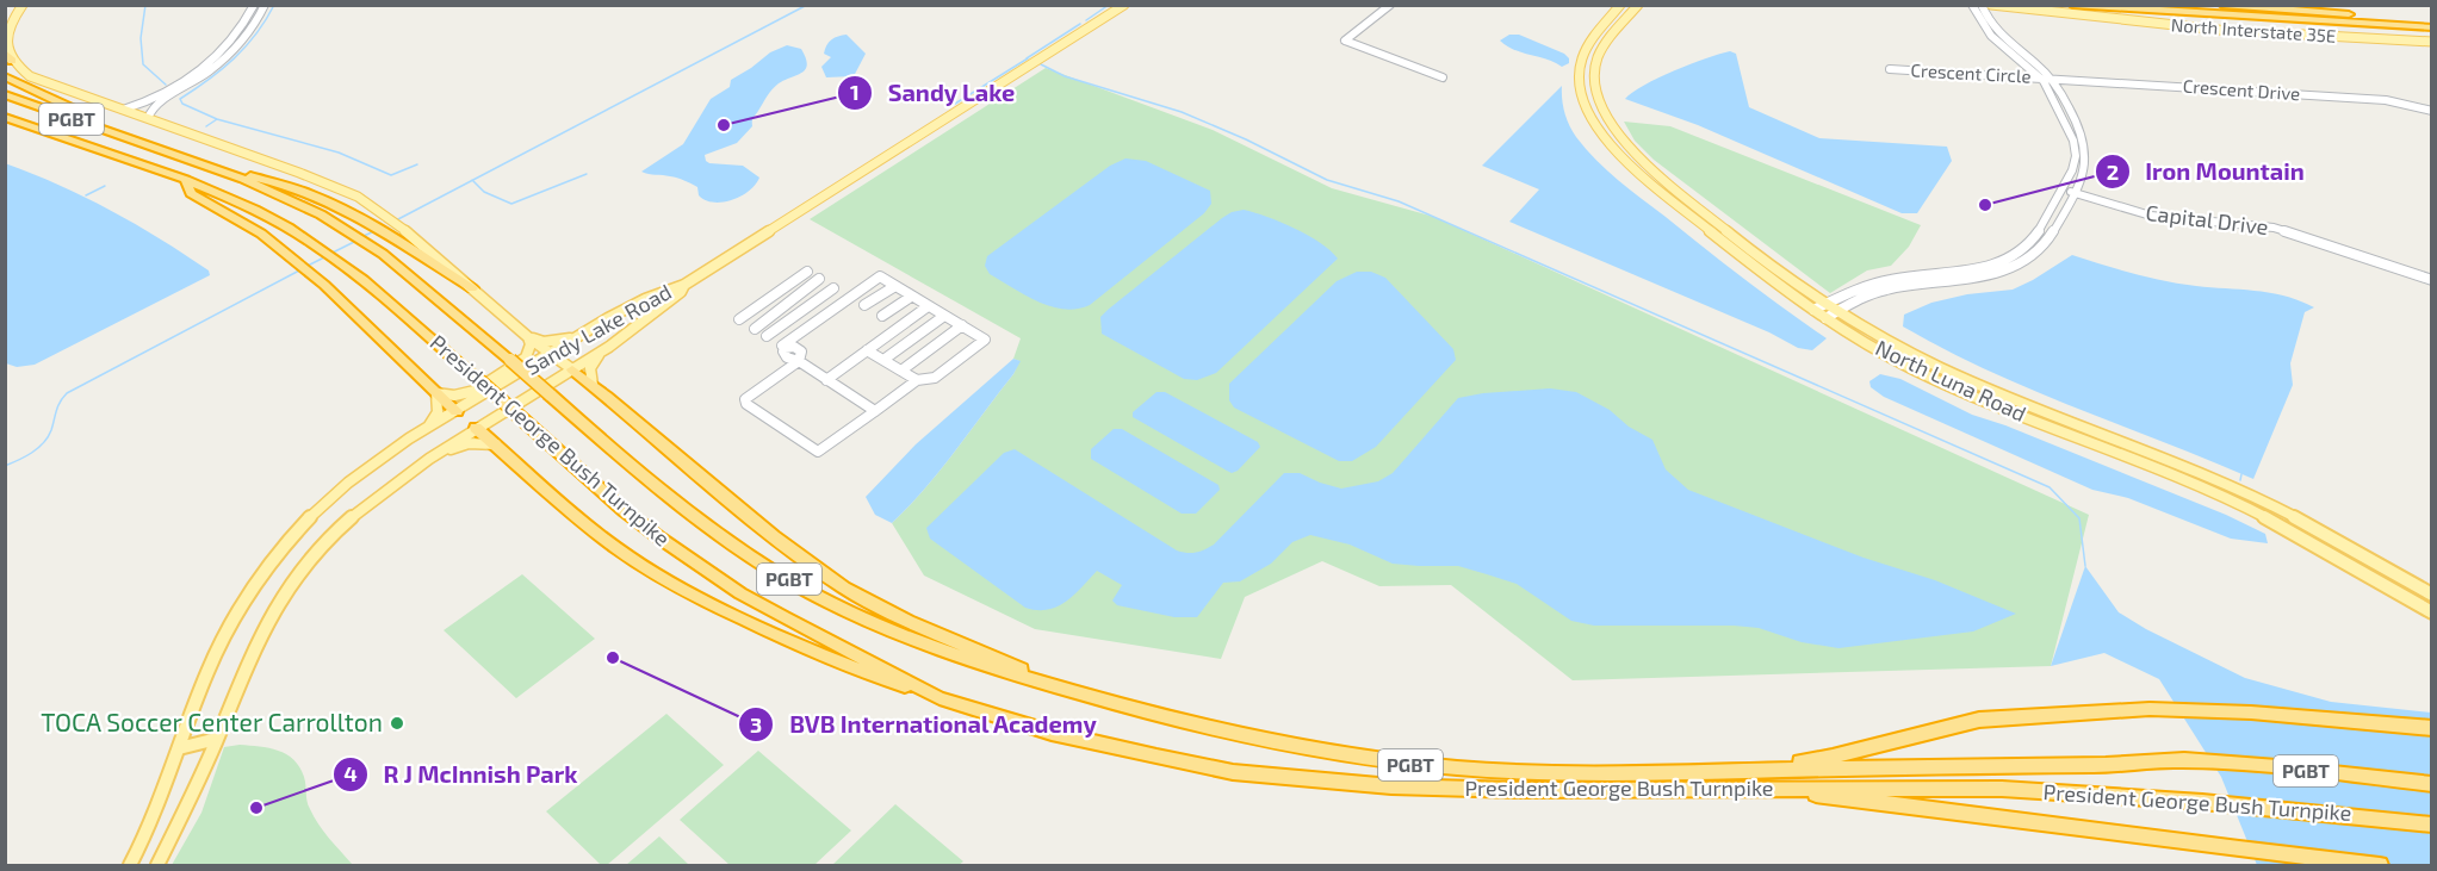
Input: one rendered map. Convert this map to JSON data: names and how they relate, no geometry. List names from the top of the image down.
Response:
{
  "streets": {
    "highway": ["PGBT", "President George Bush Turnpike"],
    "main road": ["North Interstate 35E", "Sandy Lake Road", "North Luna Road"],
    "street": ["Crescent Circle", "Crescent Drive", "Capital Drive"]
  },
  "crossings": [
    ["Crescent Circle", "Crescent Drive"]
  ],
  "places": [
    "Sandy Lake",
    "Iron Mountain",
    "BVB International Academy",
    "TOCA Soccer Center Carrollton",
    "R J McInnish Park"
  ]
}
